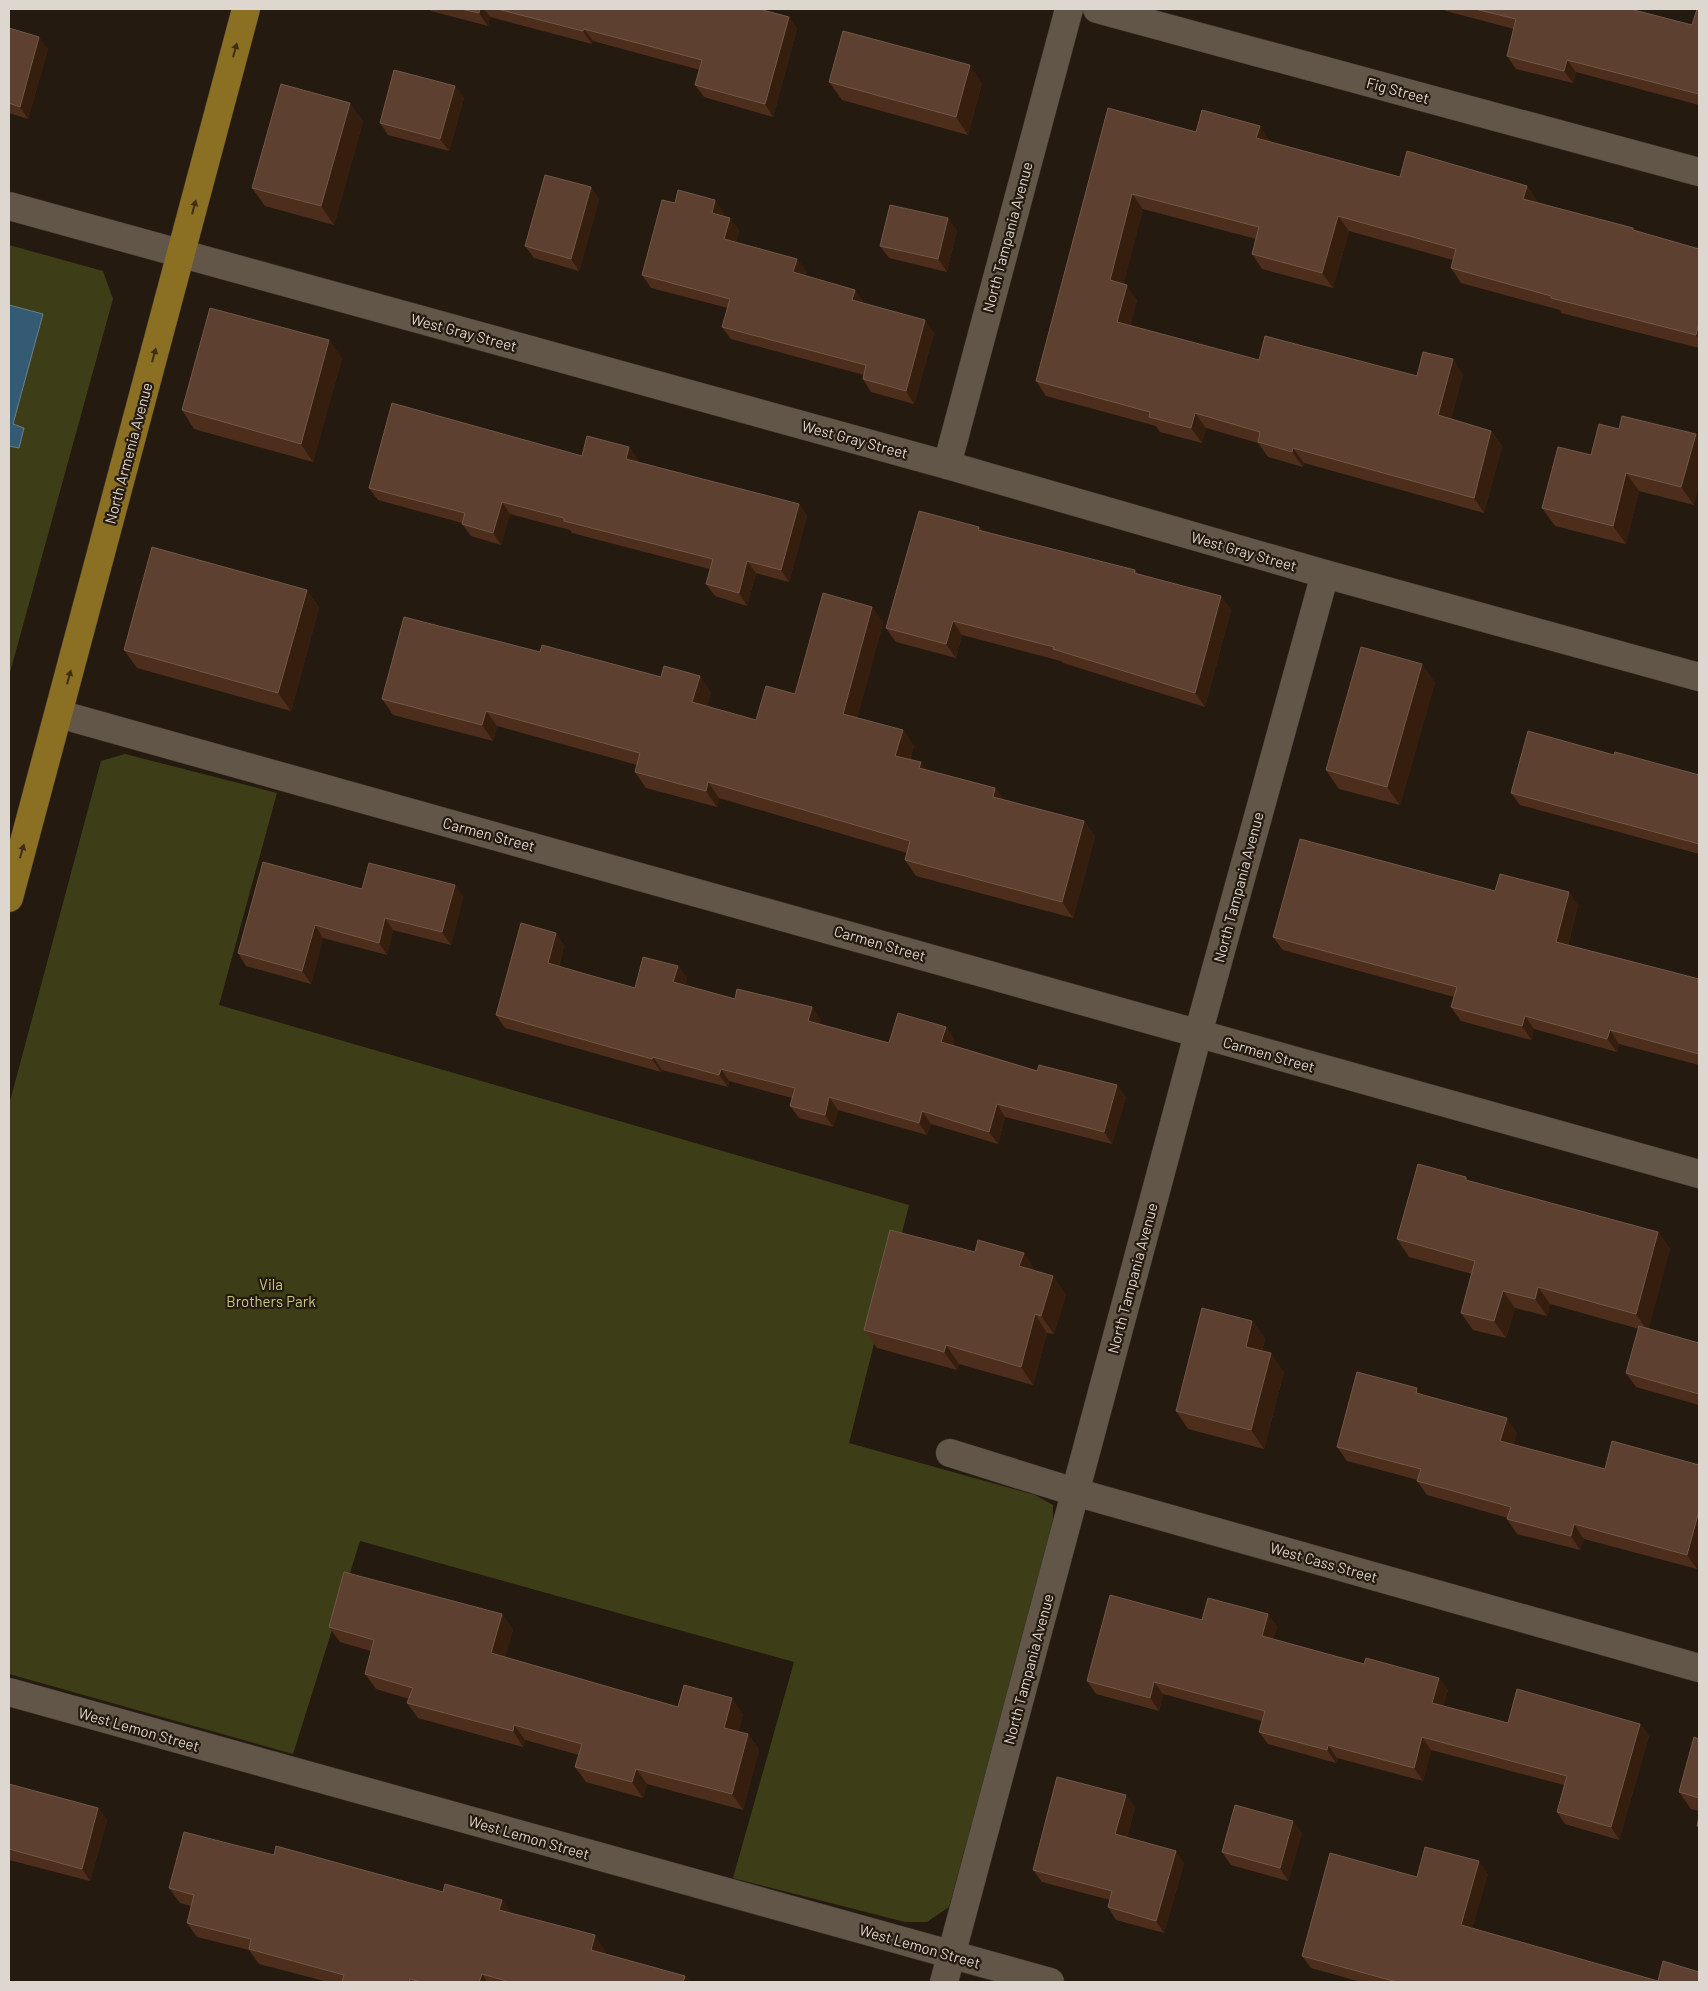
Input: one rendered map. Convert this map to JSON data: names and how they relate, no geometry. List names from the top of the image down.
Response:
{
  "streets": {
    "main road": ["North Armenia Avenue"],
    "street": [
      "Fig Street",
      "North Tampania Avenue",
      "West Gray Street",
      "Carmen Street",
      "West Cass Street",
      "West Lemon Street"
    ]
  },
  "crossings": [
    ["North Tampania Avenue", "West Gray Street"],
    ["North Tampania Avenue", "Carmen Street"],
    ["North Tampania Avenue", "West Cass Street"],
    ["North Tampania Avenue", "West Lemon Street"],
    ["West Gray Street", "North Armenia Avenue"],
    ["North Armenia Avenue", "Carmen Street"]
  ],
  "one_way": ["North Armenia Avenue"],
  "parks": ["Vila Brothers Park"]
}
